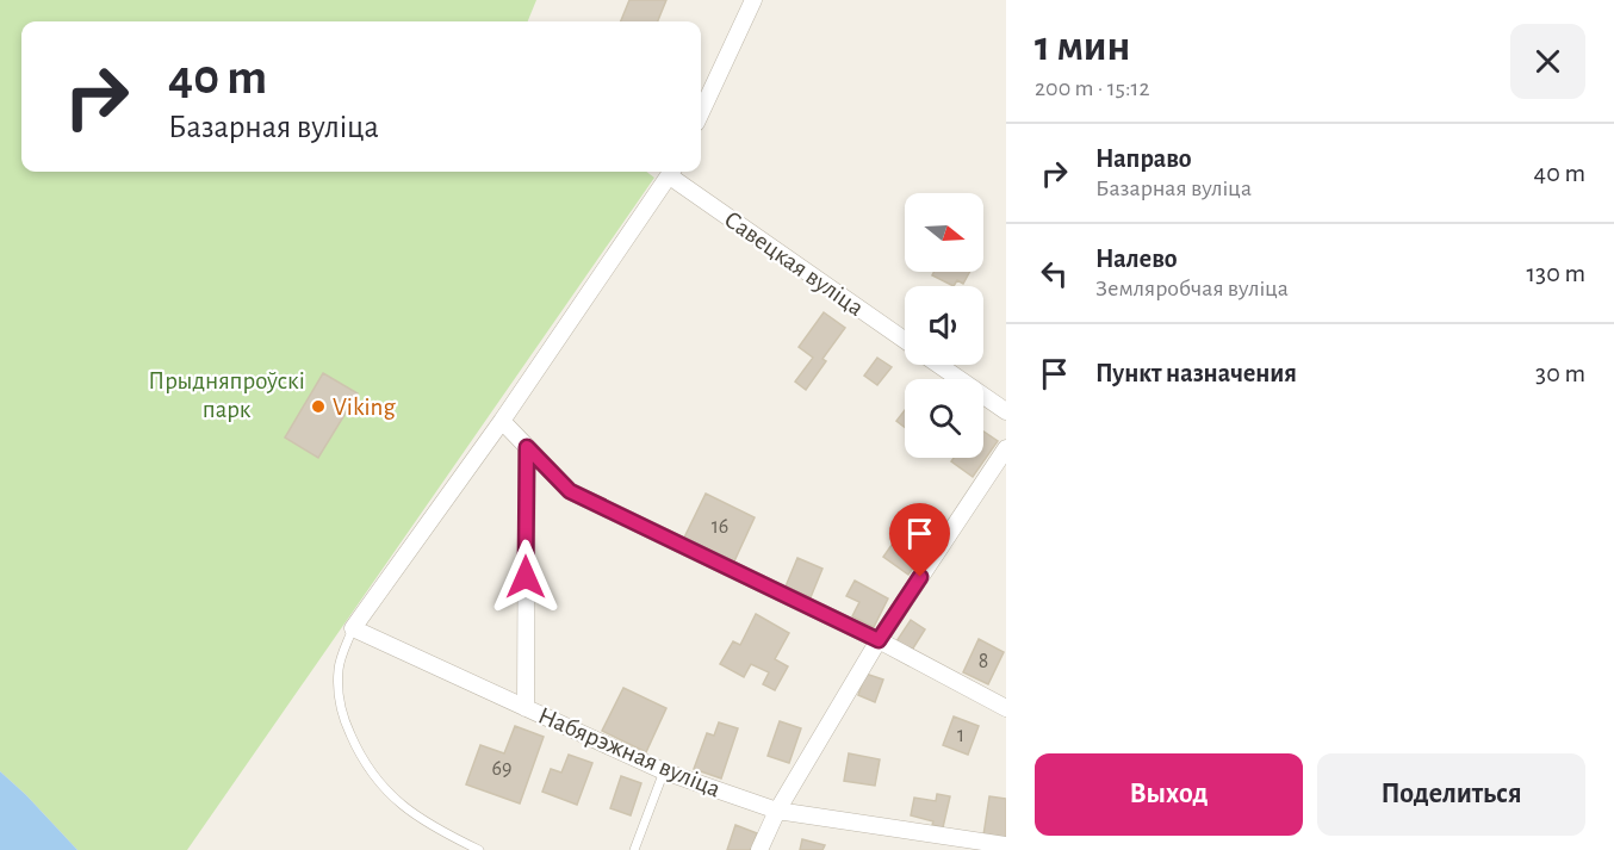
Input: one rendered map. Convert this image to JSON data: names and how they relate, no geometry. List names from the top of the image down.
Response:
{
  "streets": {
    "street": ["Савецкая вуліца", "Набярэжная вуліца"]
  },
  "parks": ["Прыдняпроўскі парк"],
  "places": ["Viking"],
  "house_numbers": [
    "16",
    "8",
    "1",
    "69"
  ],
  "north": "right",
  "page": {
    "heading": ["1 мин", "200 m · 15:12"],
    "turn": ["40 m", "Базарная вуліца"],
    "list": [
      {
        "name": "Направо",
        "note": "Базарная вуліца",
        "value": "40 m"
      },
      {
        "name": "Налево",
        "note": "Земляробчая вуліца",
        "value": "130 m"
      },
      {
        "name": "Пункт назначения",
        "value": "30 m"
      }
    ],
    "buttons": ["Выход", "Поделиться"]
  }
}
